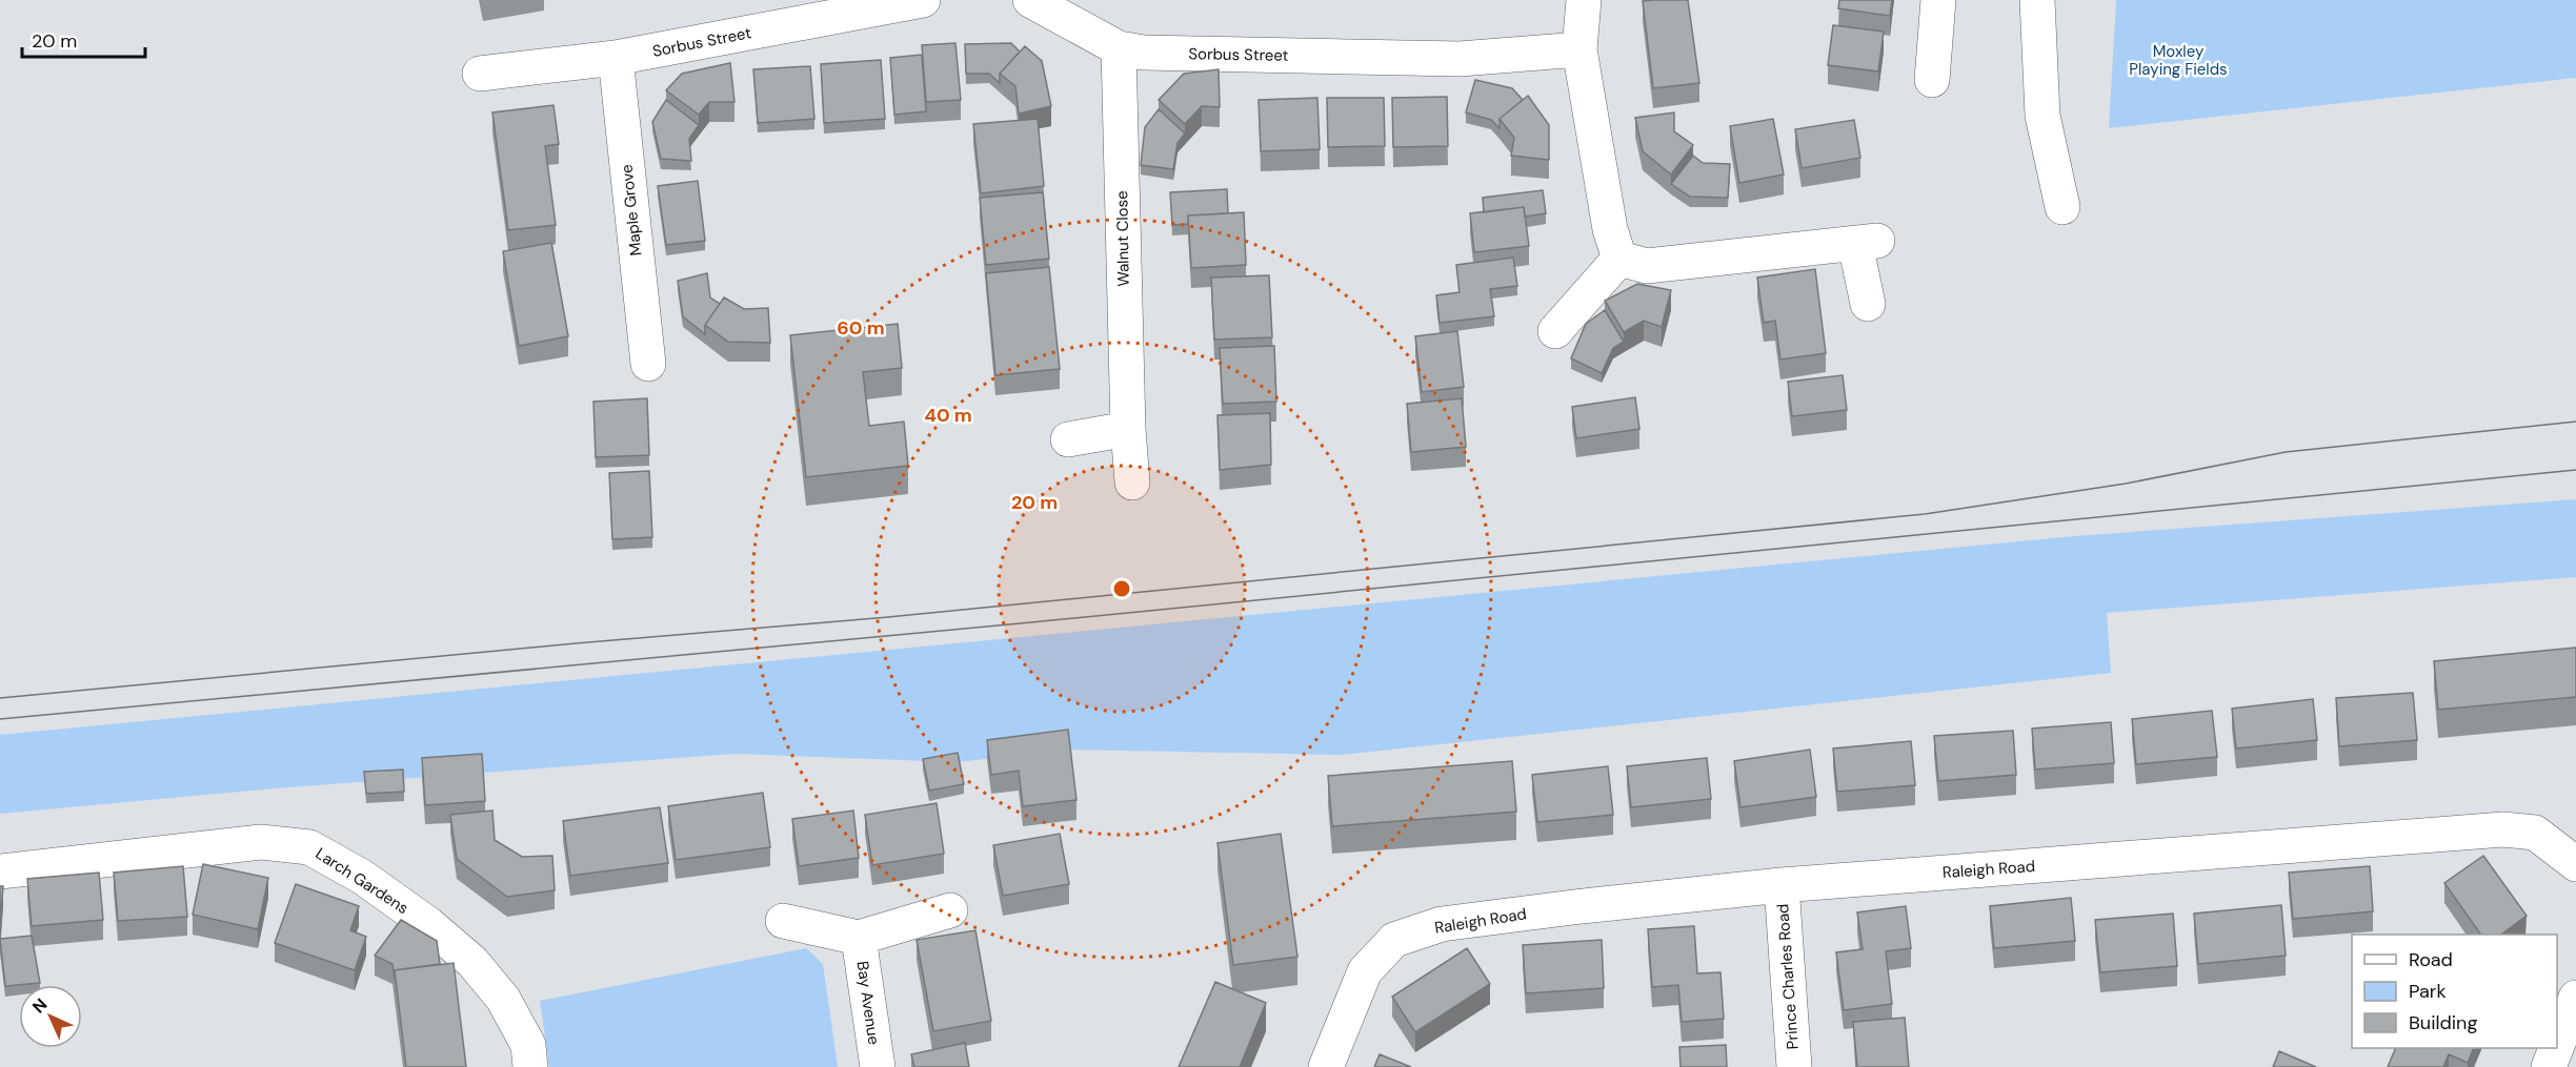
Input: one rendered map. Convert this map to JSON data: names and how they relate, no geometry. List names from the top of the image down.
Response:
{
  "streets": {
    "street": [
      "Sorbus Street",
      "Maple Grove",
      "Walnut Close",
      "Raleigh Road",
      "Larch Gardens",
      "Prince Charles Road",
      "Bay Avenue"
    ]
  },
  "crossings": [
    ["Sorbus Street", "Maple Grove"],
    ["Sorbus Street", "Walnut Close"],
    ["Raleigh Road", "Prince Charles Road"]
  ],
  "parks": ["Moxley Playing Fields"],
  "legend": ["Road", "Park", "Building"],
  "scale_bar": "20 m",
  "north": "top left",
  "rings": ["60 m", "40 m", "20 m"]
}
